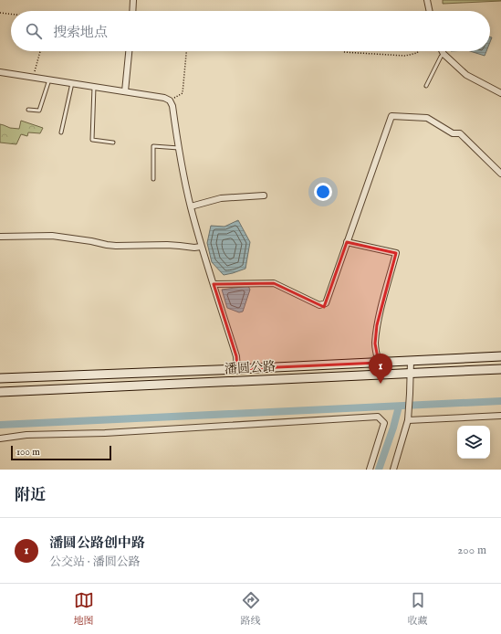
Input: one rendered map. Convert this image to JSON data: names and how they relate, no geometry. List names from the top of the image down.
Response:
{
  "streets": {
    "main road": ["潘圆公路"]
  },
  "scale_bar": "100 m",
  "page": {
    "search": "搜索地点",
    "pins": "1",
    "scale": "100 m",
    "heading": "附近",
    "list": [
      {
        "mark": "1",
        "name": "潘圆公路创中路",
        "note": "公交站 · 潘圆公路",
        "value": "200 m"
      }
    ],
    "nav": ["地图", "路线", "收藏"]
  }
}
